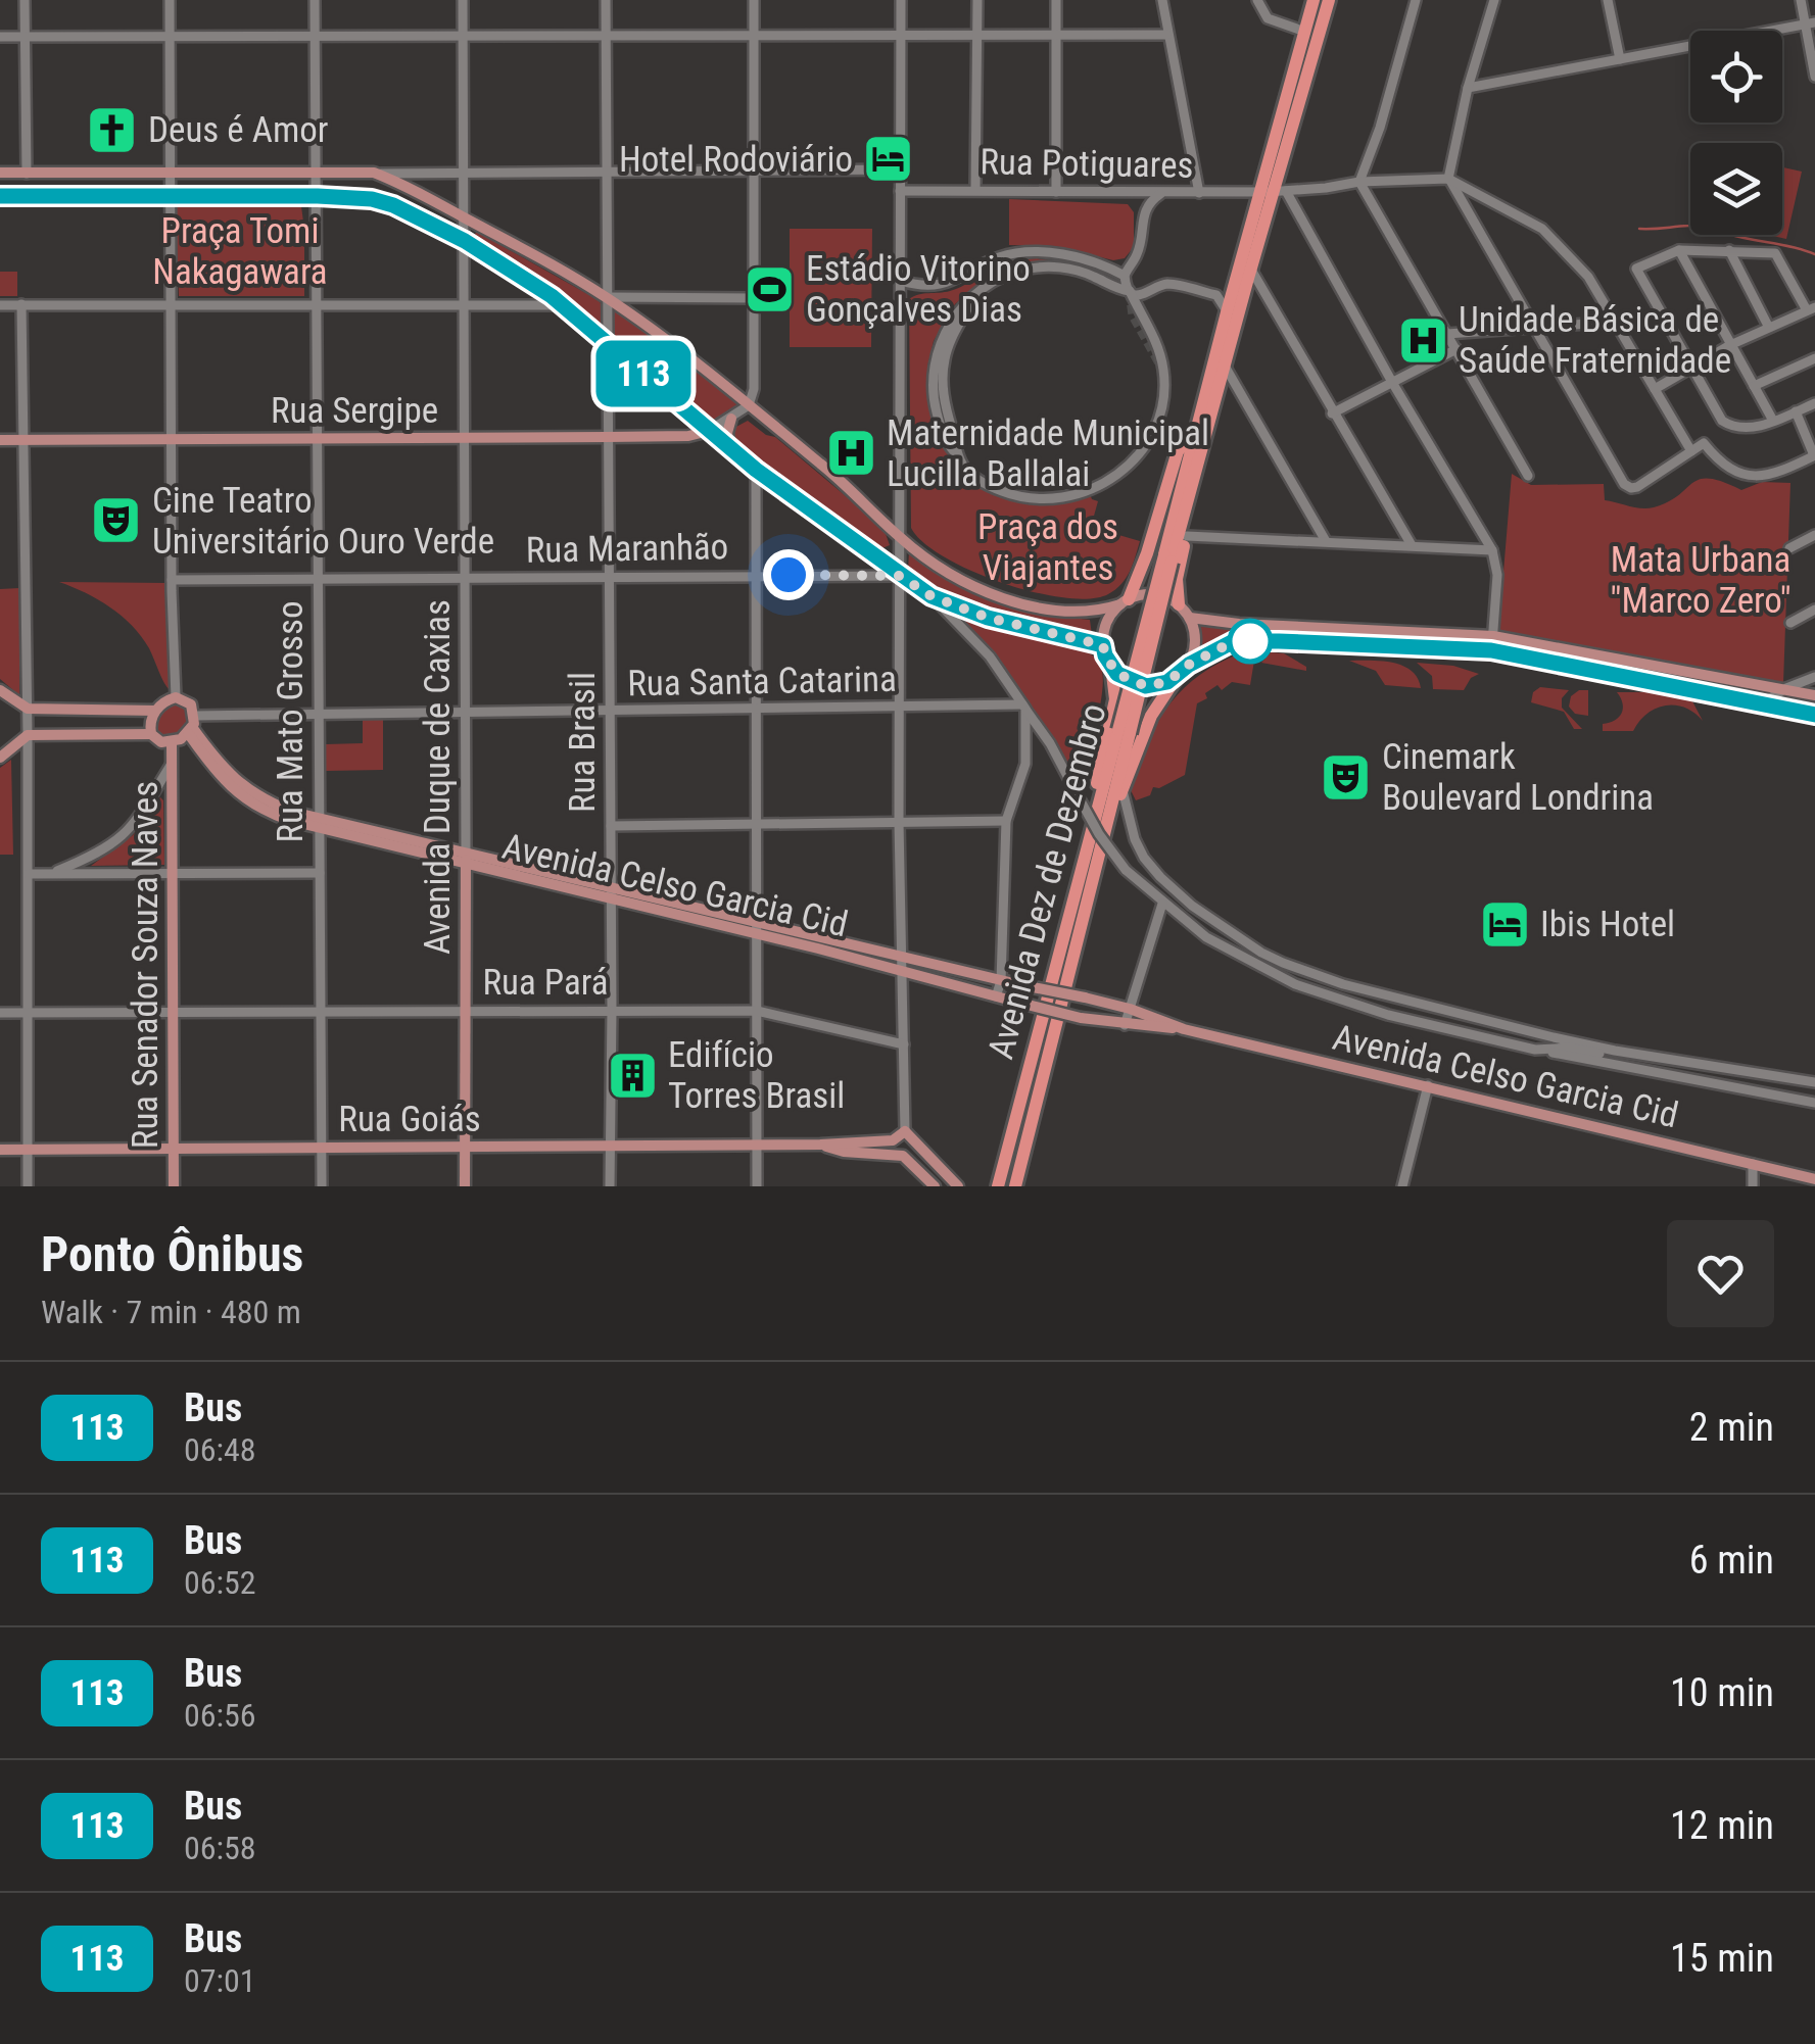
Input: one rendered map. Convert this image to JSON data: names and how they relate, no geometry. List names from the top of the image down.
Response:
{
  "streets": {
    "highway": ["Avenida Dez de Dezembro"],
    "main road": [
      "Rua Sergipe",
      "Avenida Duque de Caxias",
      "Avenida Celso Garcia Cid",
      "Rua Senador Souza Naves",
      "Rua Goiás"
    ],
    "street": [
      "Rua Potiguares",
      "Rua Maranhão",
      "Rua Santa Catarina",
      "Rua Mato Grosso",
      "Rua Brasil",
      "Rua Pará"
    ]
  },
  "crossings": [
    ["Rua Potiguares", "Avenida Dez de Dezembro"],
    ["Rua Sergipe", "Rua Mato Grosso"],
    ["Rua Sergipe", "Rua Brasil"],
    ["Rua Sergipe", "Avenida Duque de Caxias"],
    ["Rua Maranhão", "Rua Mato Grosso"],
    ["Rua Maranhão", "Rua Brasil"],
    ["Rua Maranhão", "Avenida Duque de Caxias"],
    ["Rua Santa Catarina", "Rua Mato Grosso"],
    ["Rua Santa Catarina", "Rua Brasil"],
    ["Rua Santa Catarina", "Avenida Duque de Caxias"],
    ["Rua Santa Catarina", "Avenida Celso Garcia Cid"],
    ["Rua Santa Catarina", "Rua Senador Souza Naves"],
    ["Rua Mato Grosso", "Avenida Celso Garcia Cid"],
    ["Rua Mato Grosso", "Rua Pará"],
    ["Rua Mato Grosso", "Rua Goiás"],
    ["Rua Brasil", "Avenida Celso Garcia Cid"],
    ["Rua Brasil", "Rua Pará"],
    ["Rua Brasil", "Rua Goiás"],
    ["Avenida Duque de Caxias", "Avenida Celso Garcia Cid"],
    ["Avenida Duque de Caxias", "Rua Pará"],
    ["Avenida Duque de Caxias", "Rua Goiás"],
    ["Avenida Celso Garcia Cid", "Rua Senador Souza Naves"],
    ["Rua Senador Souza Naves", "Rua Pará"],
    ["Rua Senador Souza Naves", "Rua Goiás"]
  ],
  "parks": ["Praça Tomi Nakagawara", "Praça dos Viajantes", "Mata Urbana \"Marco Zero\""],
  "places": {
    "church": ["Deus é Amor"],
    "hotel": ["Hotel Rodoviário", "Ibis Hotel"],
    "sports": ["Estádio Vitorino Gonçalves Dias"],
    "hospital": ["Unidade Básica de Saúde Fraternidade", "Maternidade Municipal Lucilla Ballalai"],
    "theatre": ["Cine Teatro Universitário Ouro Verde", "Cinemark Boulevard Londrina"],
    "building": ["Edifício Torres Brasil"]
  },
  "lines": ["bus line 113"],
  "page": {
    "on_map": "113",
    "heading": ["Ponto Ônibus", "Walk · 7 min · 480 m"],
    "list": [
      {
        "mark": "113",
        "name": "Bus",
        "note": "06:48",
        "value": "2 min"
      },
      {
        "mark": "113",
        "name": "Bus",
        "note": "06:52",
        "value": "6 min"
      },
      {
        "mark": "113",
        "name": "Bus",
        "note": "06:56",
        "value": "10 min"
      },
      {
        "mark": "113",
        "name": "Bus",
        "note": "06:58",
        "value": "12 min"
      },
      {
        "mark": "113",
        "name": "Bus",
        "note": "07:01",
        "value": "15 min"
      }
    ]
  }
}
